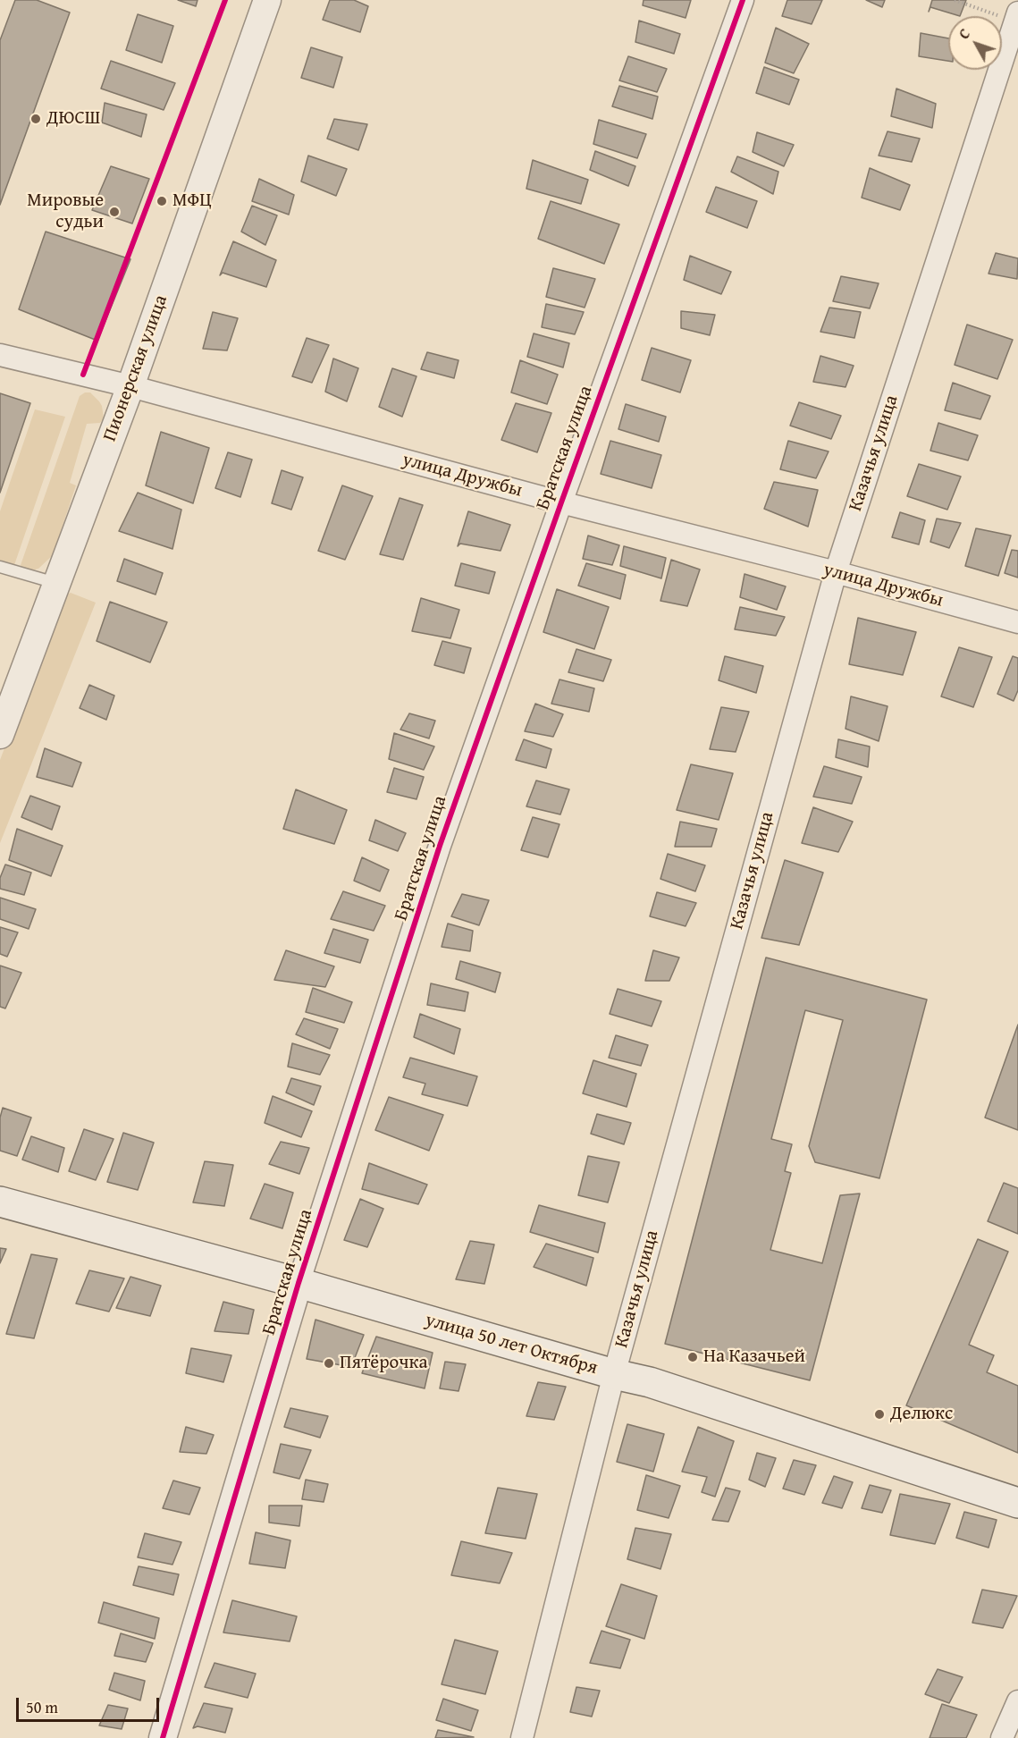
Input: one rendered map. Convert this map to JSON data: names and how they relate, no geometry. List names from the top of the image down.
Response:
{
  "streets": {
    "main road": ["улица 50 лет Октября"],
    "street": [
      "Пионерская улица",
      "Братская улица",
      "Казачья улица",
      "улица Дружбы"
    ]
  },
  "crossings": [
    ["Пионерская улица", "улица Дружбы"],
    ["Братская улица", "улица Дружбы"],
    ["Братская улица", "улица 50 лет Октября"],
    ["Казачья улица", "улица Дружбы"],
    ["Казачья улица", "улица 50 лет Октября"]
  ],
  "places": [
    "ДЮСШ",
    "МФЦ",
    "Мировые судьи",
    "На Казачьей",
    "Пятёрочка",
    "Делюкс"
  ],
  "scale_bar": "50 m",
  "north": "top left"
}
